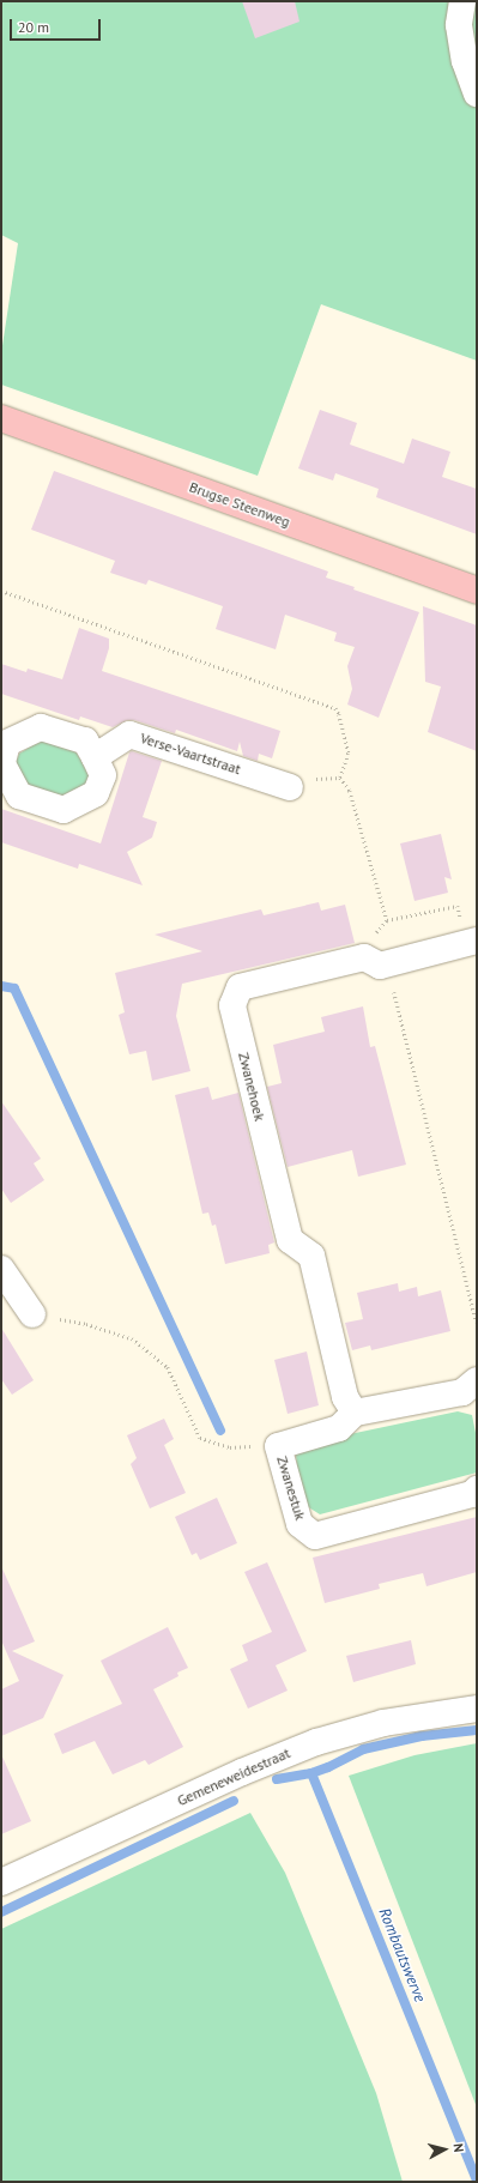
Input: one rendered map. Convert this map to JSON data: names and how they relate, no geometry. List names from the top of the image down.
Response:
{
  "streets": {
    "main road": ["Brugse Steenweg"],
    "street": [
      "Verse-Vaartstraat",
      "Zwanehoek",
      "Zwanestuk",
      "Gemeneweidestraat"
    ]
  },
  "crossings": [
    ["Zwanehoek", "Zwanestuk"]
  ],
  "water": ["Rombautswerve"],
  "scale_bar": "20 m",
  "north": "right"
}
